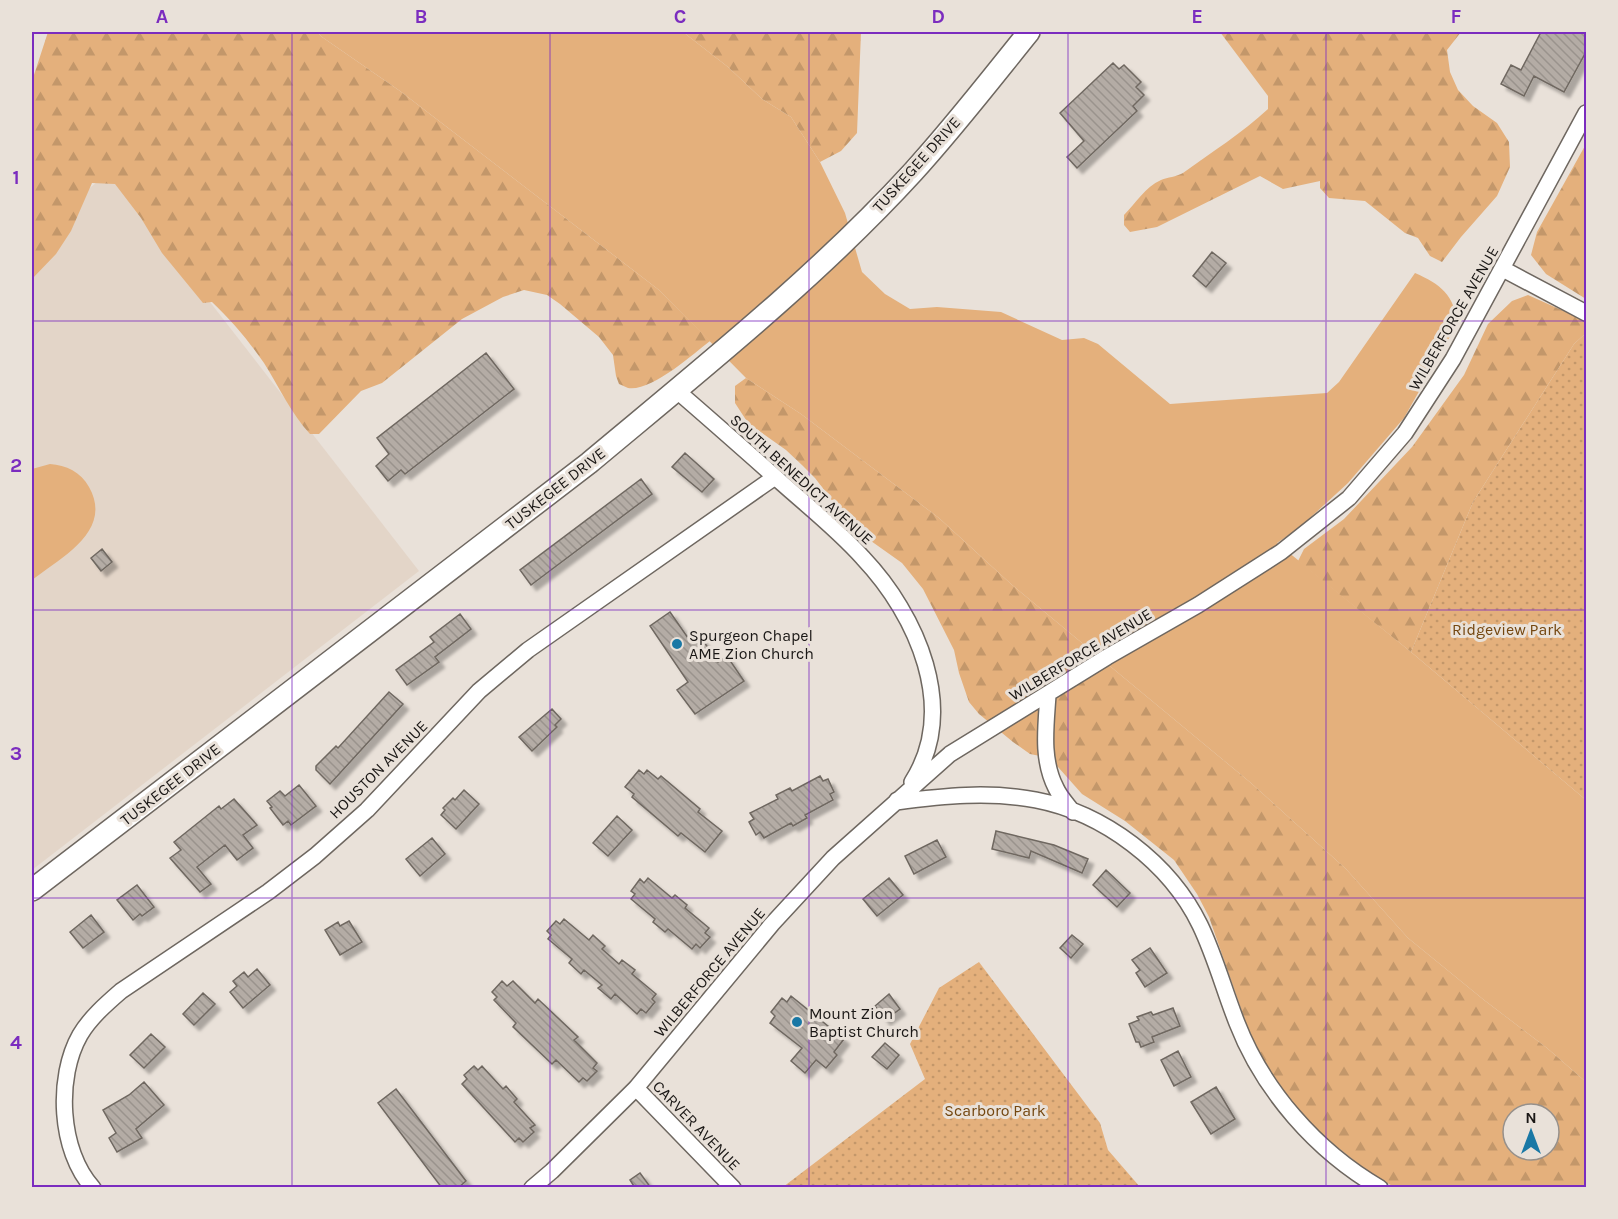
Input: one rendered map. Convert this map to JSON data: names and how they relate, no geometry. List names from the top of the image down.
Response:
{
  "streets": {
    "street": [
      "TUSKEGEE DRIVE",
      "WILBERFORCE AVENUE",
      "SOUTH BENEDICT AVENUE",
      "HOUSTON AVENUE",
      "CARVER AVENUE"
    ]
  },
  "crossings": [
    ["TUSKEGEE DRIVE", "SOUTH BENEDICT AVENUE"],
    ["WILBERFORCE AVENUE", "SOUTH BENEDICT AVENUE"],
    ["WILBERFORCE AVENUE", "CARVER AVENUE"],
    ["SOUTH BENEDICT AVENUE", "HOUSTON AVENUE"]
  ],
  "parks": ["Ridgeview Park", "Scarboro Park"],
  "places": ["Spurgeon Chapel AME Zion Church", "Mount Zion Baptist Church"],
  "north": "top",
  "grid": {
    "columns": [
      "A",
      "B",
      "C",
      "D",
      "E",
      "F"
    ],
    "rows": [
      "1",
      "2",
      "3",
      "4"
    ]
  }
}
